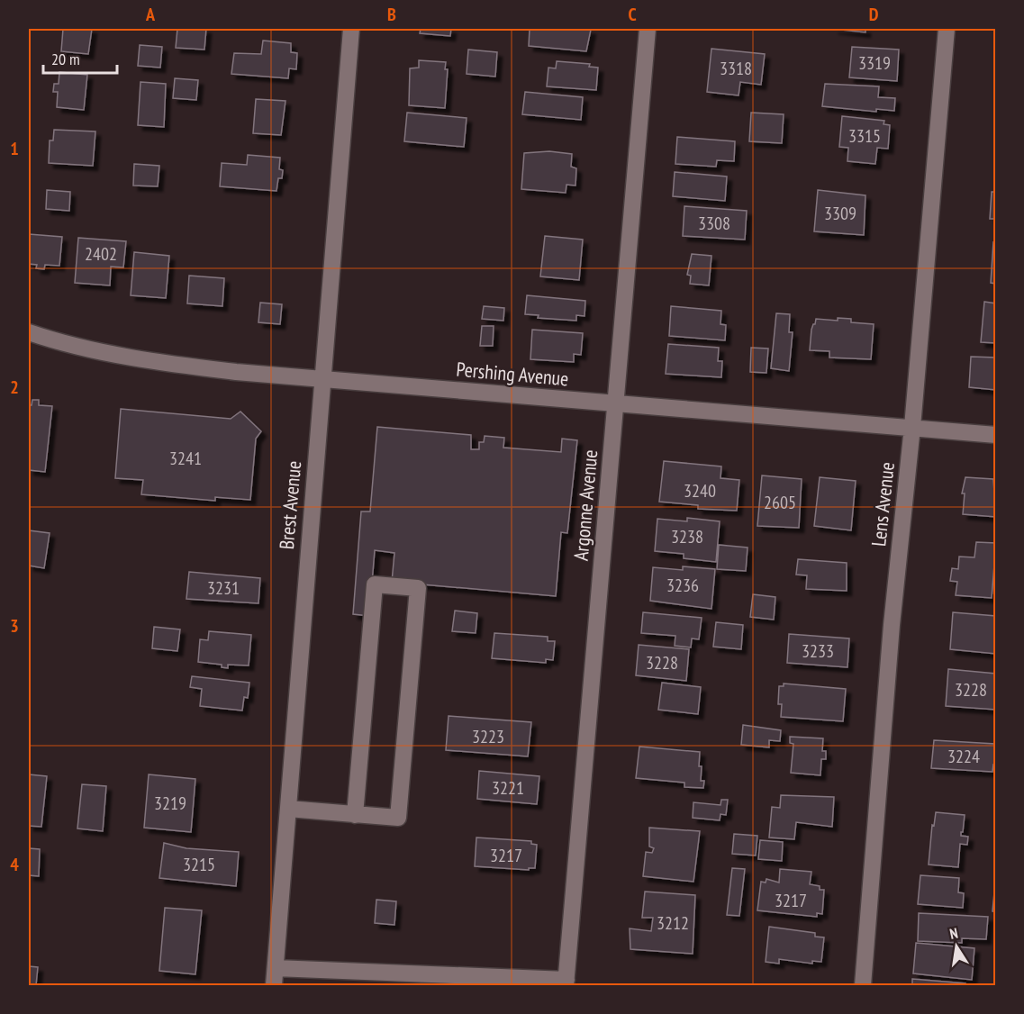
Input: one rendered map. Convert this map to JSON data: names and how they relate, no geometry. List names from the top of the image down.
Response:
{
  "streets": {
    "street": [
      "Pershing Avenue",
      "Lens Avenue",
      "Brest Avenue",
      "Argonne Avenue"
    ]
  },
  "crossings": [
    ["Pershing Avenue", "Lens Avenue"],
    ["Pershing Avenue", "Brest Avenue"],
    ["Pershing Avenue", "Argonne Avenue"]
  ],
  "house_numbers": [
    "3319",
    "3318",
    "3315",
    "3309",
    "3308",
    "2402",
    "3241",
    "3240",
    "2605",
    "3238",
    "3236",
    "3231",
    "3233",
    "3228",
    "3228",
    "3223",
    "3224",
    "3221",
    "3219",
    "3217",
    "3215",
    "3217",
    "3212"
  ],
  "scale_bar": "20 m",
  "north": "top",
  "grid": {
    "columns": [
      "A",
      "B",
      "C",
      "D"
    ],
    "rows": [
      "1",
      "2",
      "3",
      "4"
    ]
  }
}
